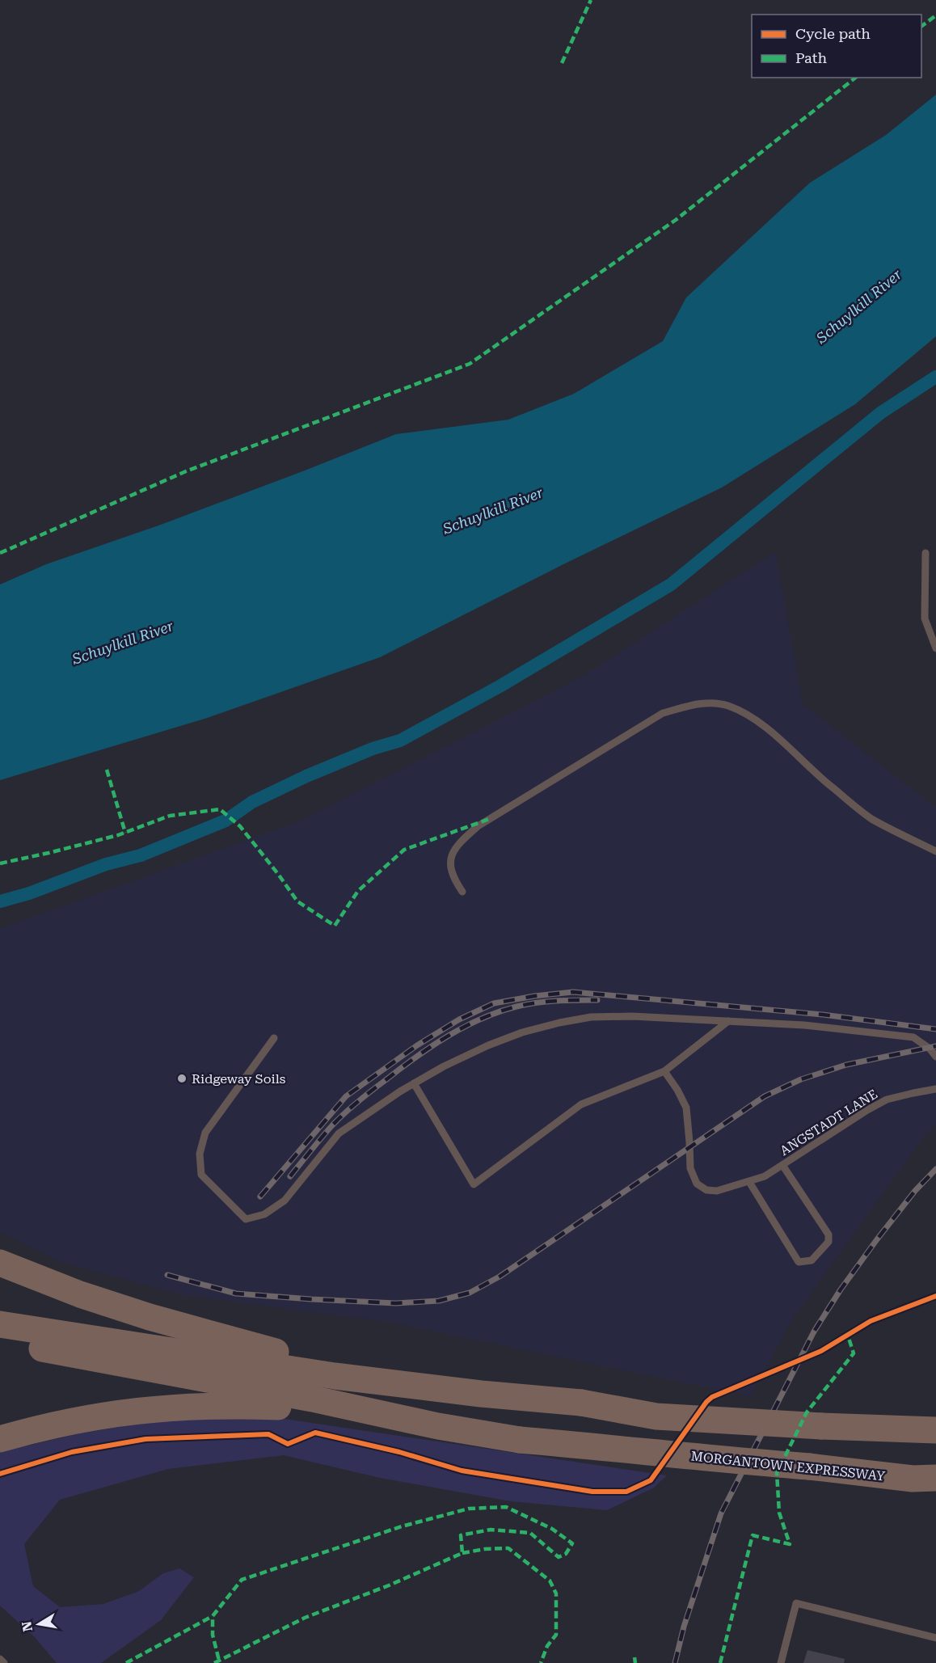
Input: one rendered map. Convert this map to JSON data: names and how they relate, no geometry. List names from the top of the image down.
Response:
{
  "streets": {
    "highway": ["MORGANTOWN EXPRESSWAY"],
    "lane": ["ANGSTADT LANE"]
  },
  "water": ["Schuylkill River"],
  "places": ["Ridgeway Soils"],
  "legend": ["Cycle path", "Path"],
  "north": "left"
}
